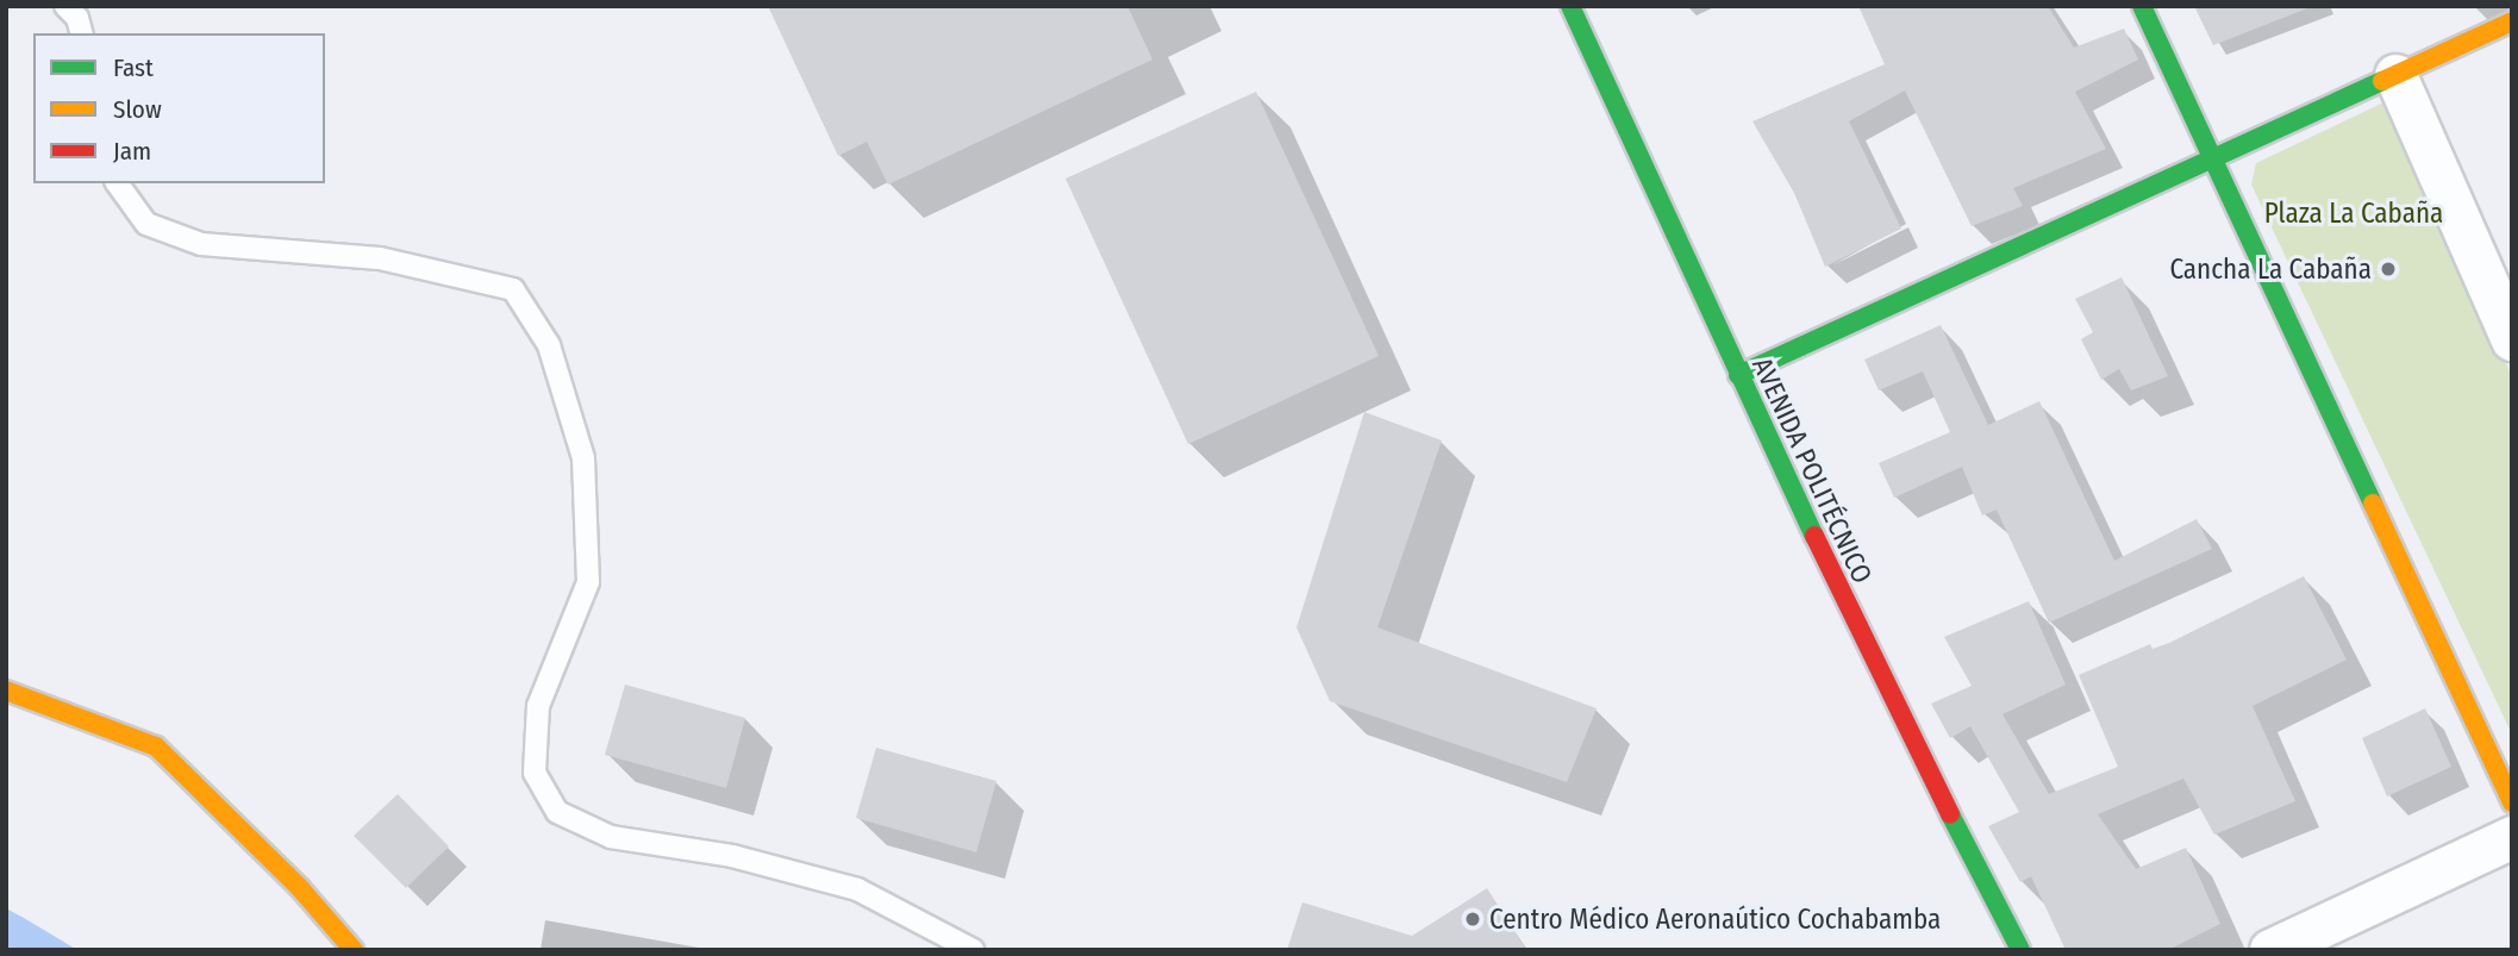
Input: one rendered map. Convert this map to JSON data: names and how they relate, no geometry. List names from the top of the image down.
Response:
{
  "streets": {
    "street": ["AVENIDA POLITÉCNICO"]
  },
  "parks": ["Plaza La Cabaña"],
  "places": ["Cancha La Cabaña", "Centro Médico Aeronaútico Cochabamba"],
  "legend": ["Fast", "Slow", "Jam"]
}
